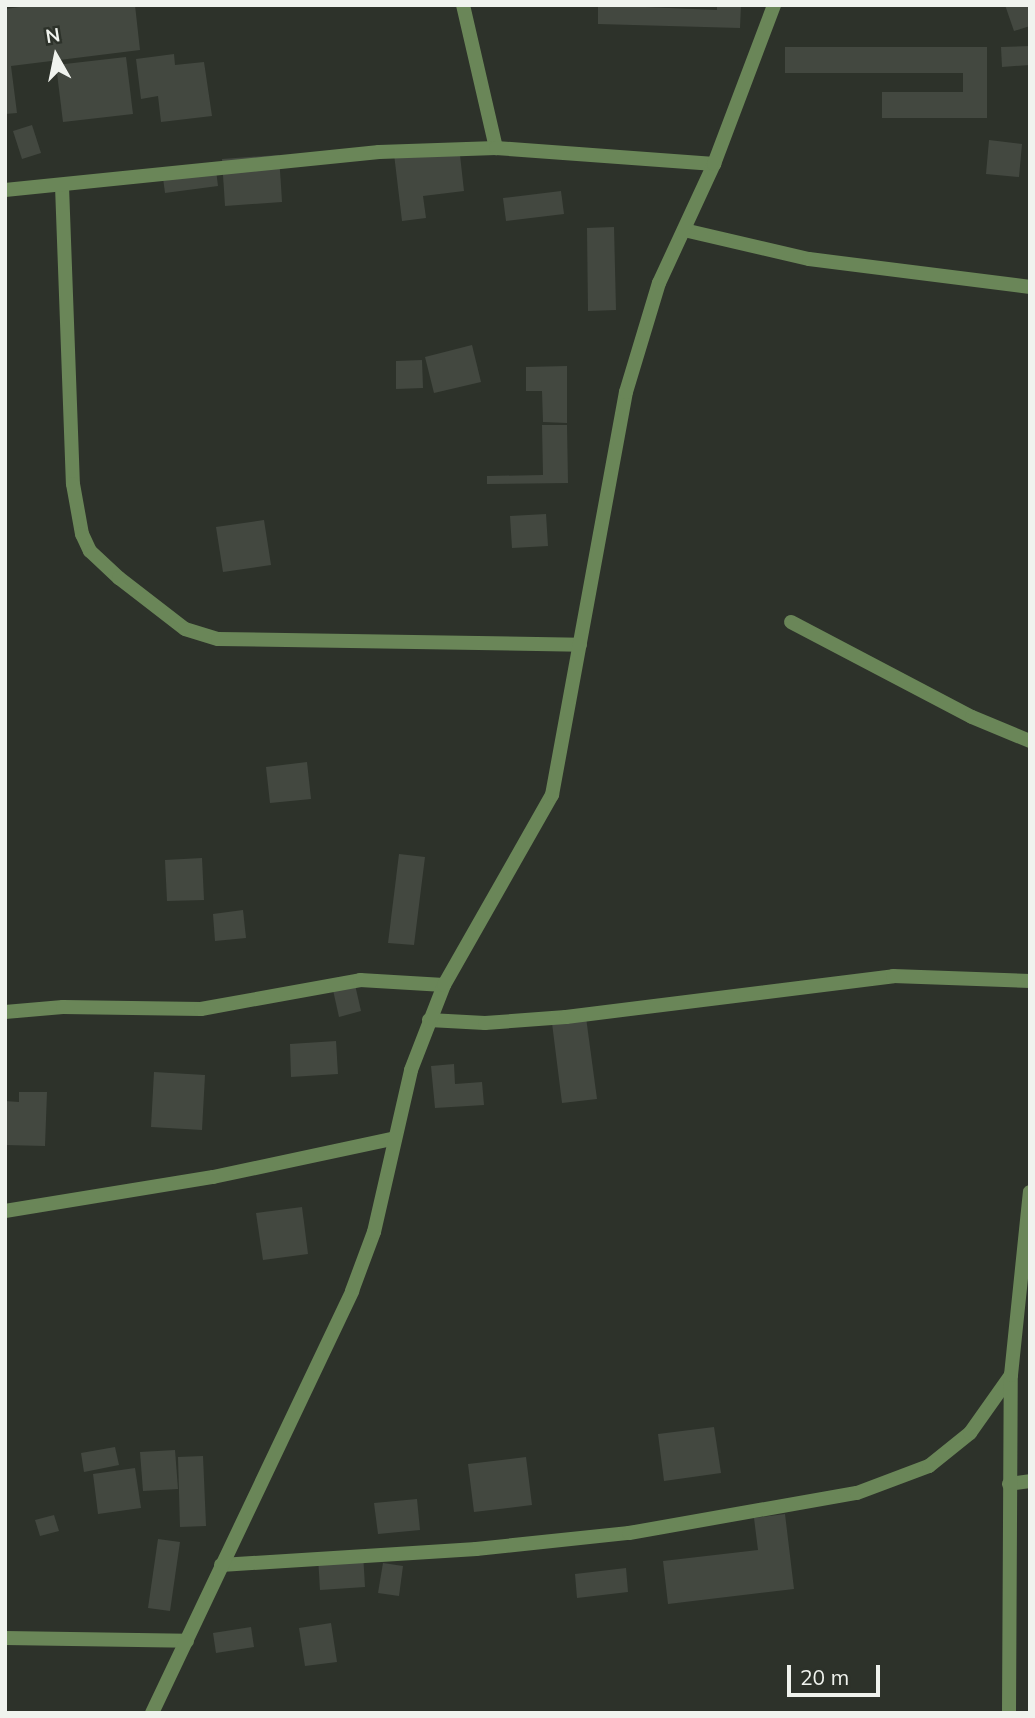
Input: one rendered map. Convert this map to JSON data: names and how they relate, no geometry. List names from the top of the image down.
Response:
{
  "scale_bar": "20 m",
  "north": "top"
}
